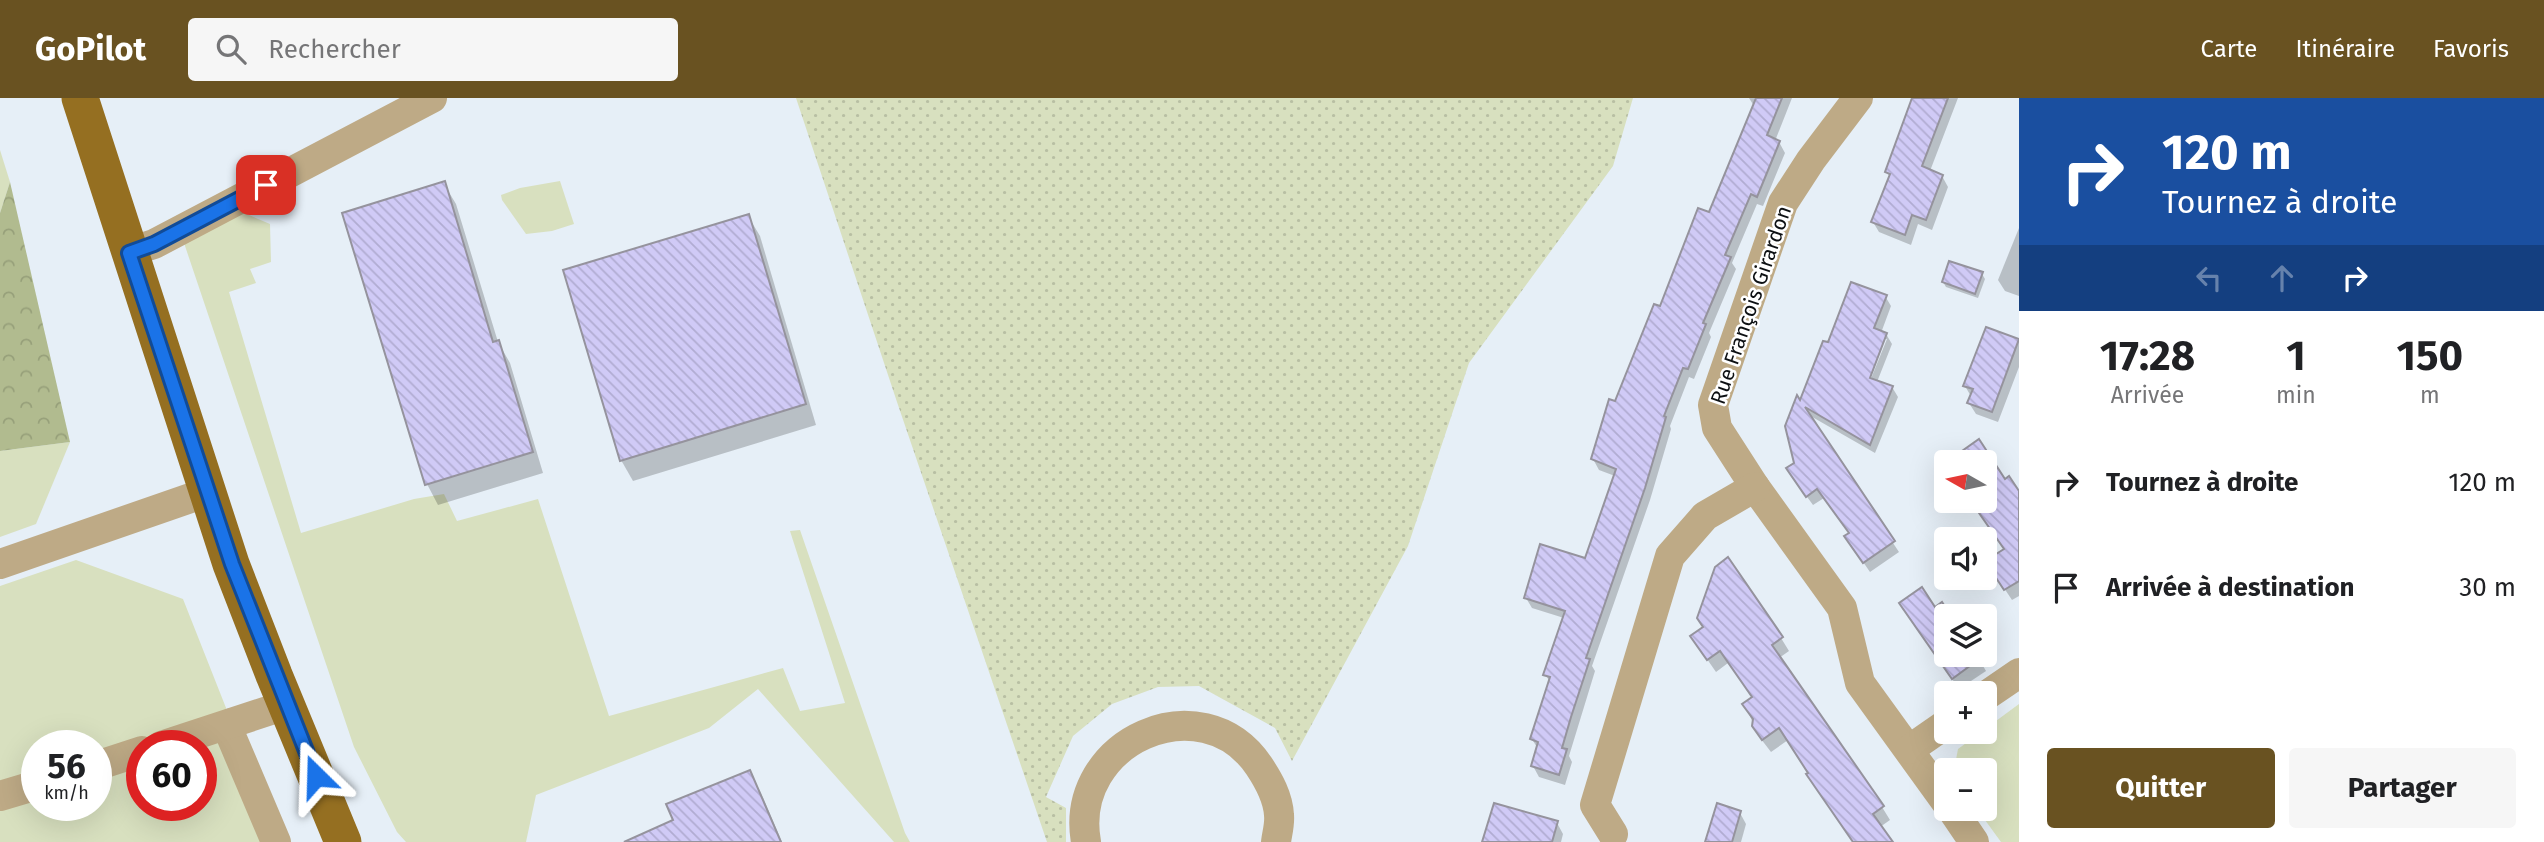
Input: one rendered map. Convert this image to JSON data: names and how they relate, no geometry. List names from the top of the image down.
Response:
{
  "streets": {
    "street": ["Rue François Girardon"]
  },
  "north": "left",
  "page": {
    "header": "GoPilot",
    "search": "Rechercher",
    "nav": ["Carte", "Itinéraire", "Favoris"],
    "turn": ["120 m", "Tournez à droite"],
    "eta": [
      "17:28",
      "Arrivée",
      "1",
      "min",
      "150",
      "m"
    ],
    "list": [
      {
        "name": "Tournez à droite",
        "value": "120 m"
      },
      {
        "name": "Arrivée à destination",
        "value": "30 m"
      }
    ],
    "map_buttons": ["+", "−"],
    "speed": "56 km/h",
    "limit": "60",
    "buttons": ["Quitter", "Partager"]
  }
}
